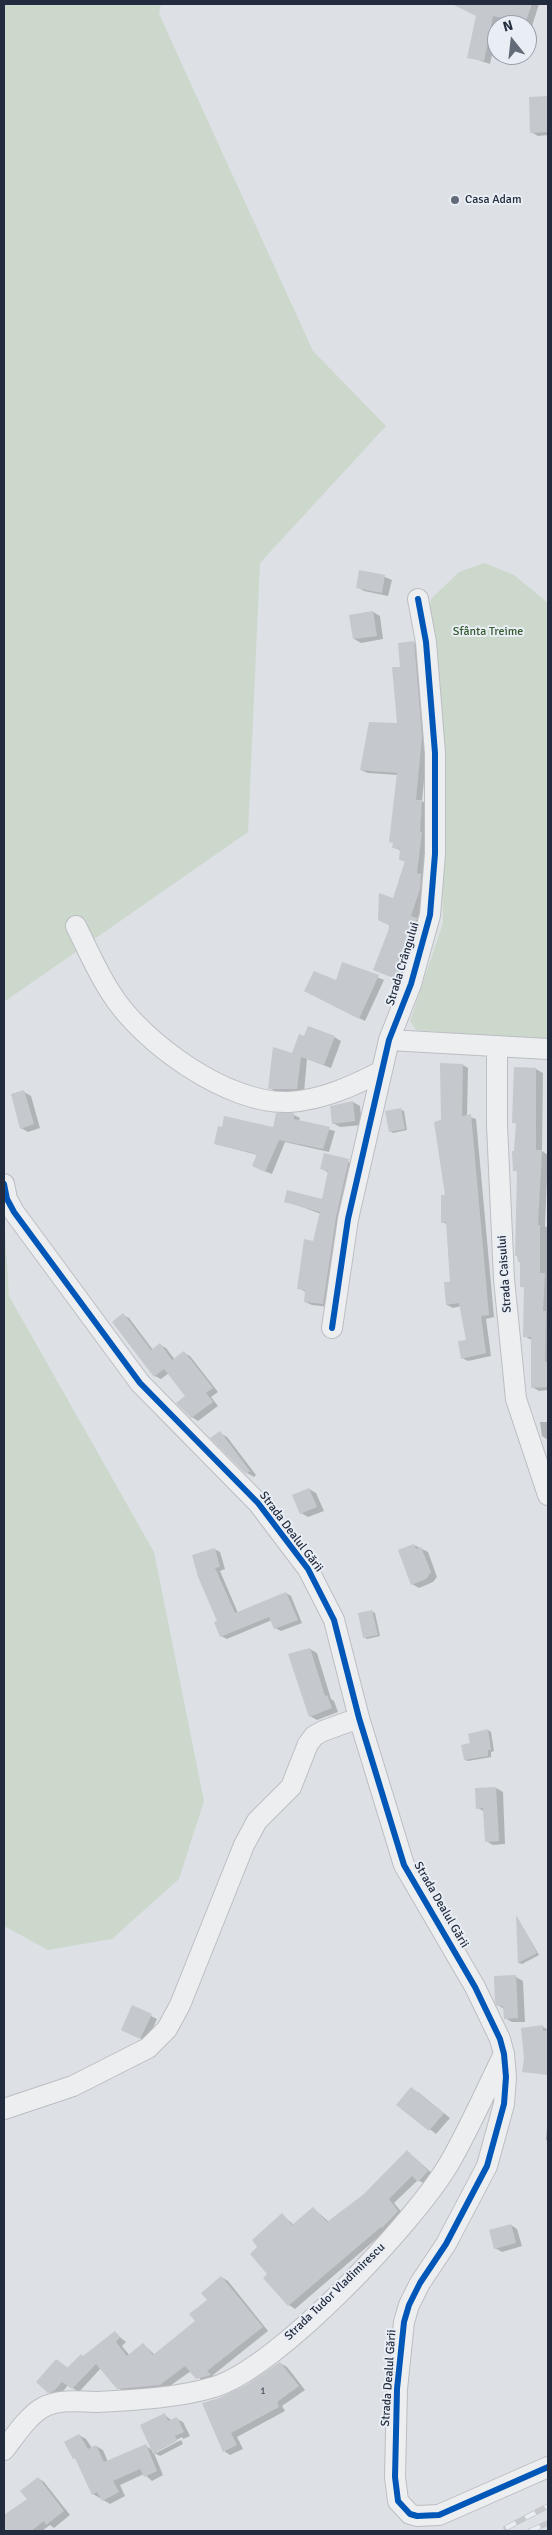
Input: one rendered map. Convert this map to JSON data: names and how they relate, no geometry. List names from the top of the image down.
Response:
{
  "streets": {
    "street": [
      "Strada Crângului",
      "Strada Caisului",
      "Strada Dealul Gării",
      "Strada Tudor Vladimirescu"
    ]
  },
  "crossings": [
    ["Strada Dealul Gării", "Strada Tudor Vladimirescu"]
  ],
  "parks": ["Sfânta Treime"],
  "places": ["Casa Adam"],
  "house_numbers": ["1"],
  "north": "top"
}
